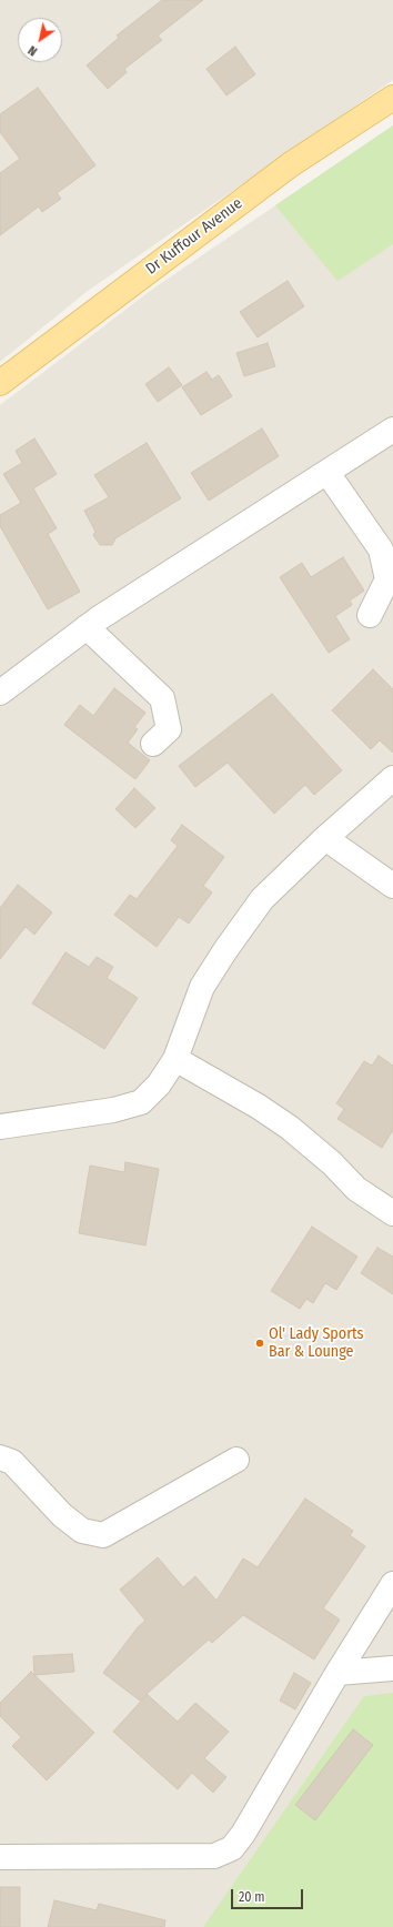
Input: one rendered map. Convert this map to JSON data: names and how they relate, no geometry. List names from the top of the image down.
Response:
{
  "streets": {
    "main road": ["Dr Kuffour Avenue"]
  },
  "places": ["Ol' Lady Sports Bar & Lounge"],
  "scale_bar": "20 m",
  "north": "bottom left"
}
